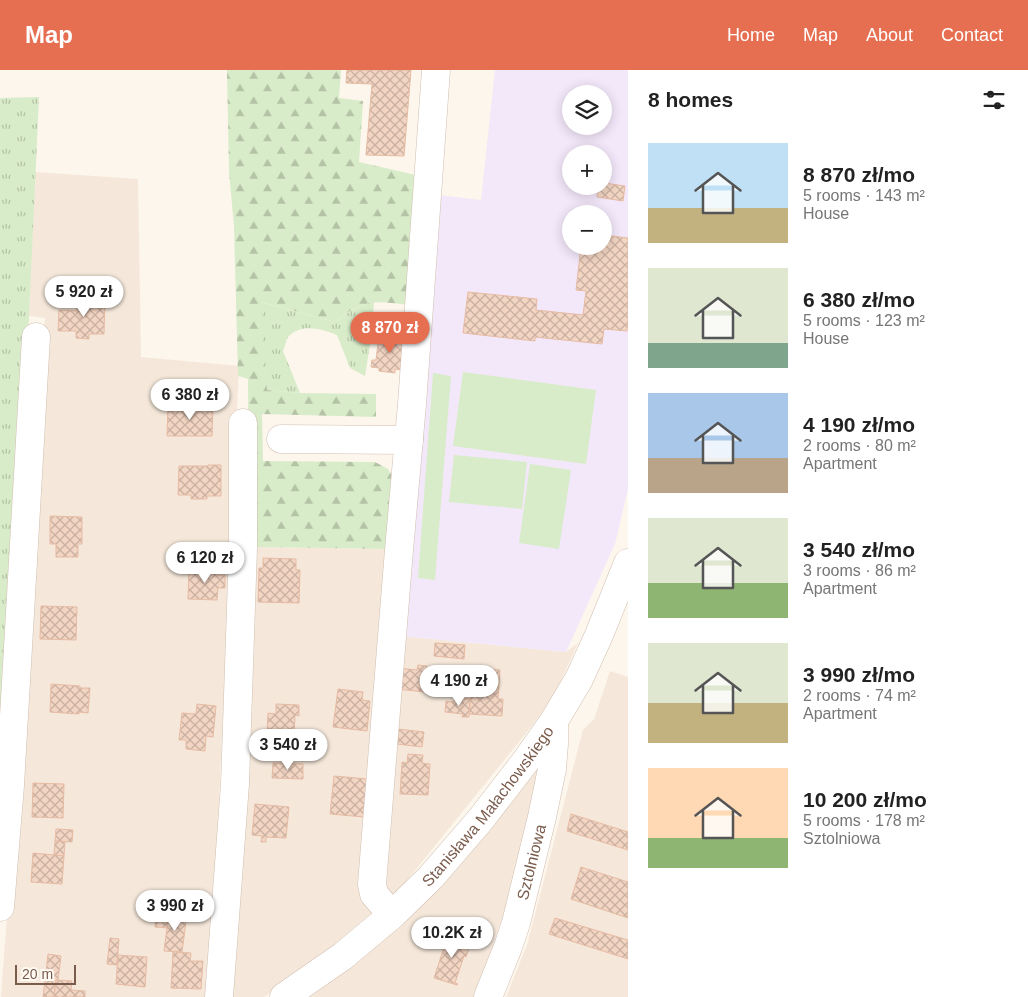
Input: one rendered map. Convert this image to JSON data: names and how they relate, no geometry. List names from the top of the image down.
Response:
{
  "streets": {
    "street": ["Stanisława Małachowskiego", "Sztolniowa"]
  },
  "crossings": [
    ["Stanisława Małachowskiego", "Sztolniowa"]
  ],
  "scale_bar": "20 m",
  "page": {
    "header": "Map",
    "nav": [
      "Home",
      "Map",
      "About",
      "Contact"
    ],
    "heading": "8 homes",
    "map_buttons": ["+", "−"],
    "list": [
      {
        "name": "8 870 zł/mo",
        "note": "5 rooms · 143 m² · House"
      },
      {
        "name": "6 380 zł/mo",
        "note": "5 rooms · 123 m² · House"
      },
      {
        "name": "4 190 zł/mo",
        "note": "2 rooms · 80 m² · Apartment"
      },
      {
        "name": "3 540 zł/mo",
        "note": "3 rooms · 86 m² · Apartment"
      },
      {
        "name": "3 990 zł/mo",
        "note": "2 rooms · 74 m² · Apartment"
      },
      {
        "name": "10 200 zł/mo",
        "note": "5 rooms · 178 m² · Sztolniowa"
      }
    ],
    "price": [
      "5 920 zł",
      "8 870 zł",
      "6 380 zł",
      "6 120 zł",
      "4 190 zł",
      "3 540 zł",
      "3 990 zł",
      "10.2K zł"
    ],
    "scale": "20 m"
  }
}
